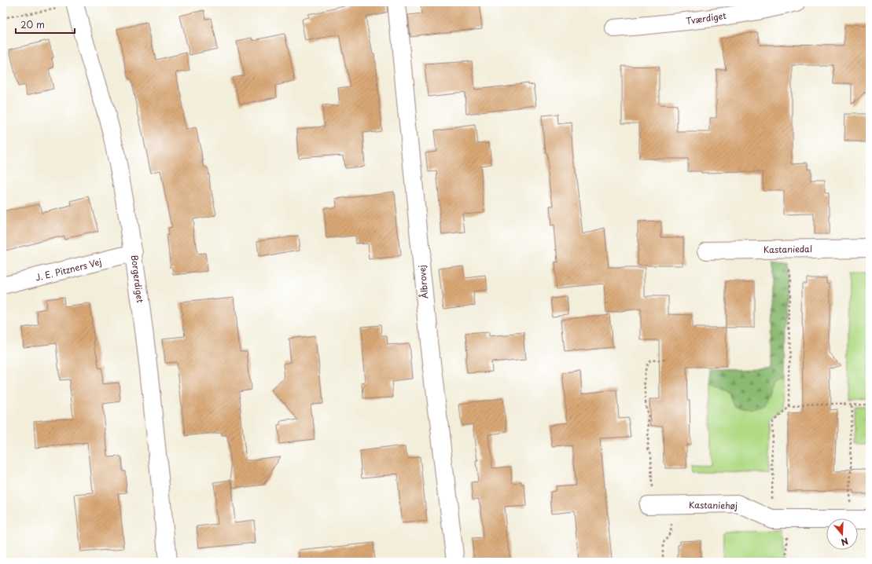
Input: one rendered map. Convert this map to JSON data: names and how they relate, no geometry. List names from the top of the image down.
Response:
{
  "streets": {
    "street": [
      "Tværdiget",
      "Kastaniedal",
      "J. E. Pitzners Vej",
      "Borgerdiget",
      "Ålbrovej",
      "Kastaniehøj"
    ]
  },
  "crossings": [
    ["J. E. Pitzners Vej", "Borgerdiget"]
  ],
  "scale_bar": "20 m",
  "north": "bottom"
}
